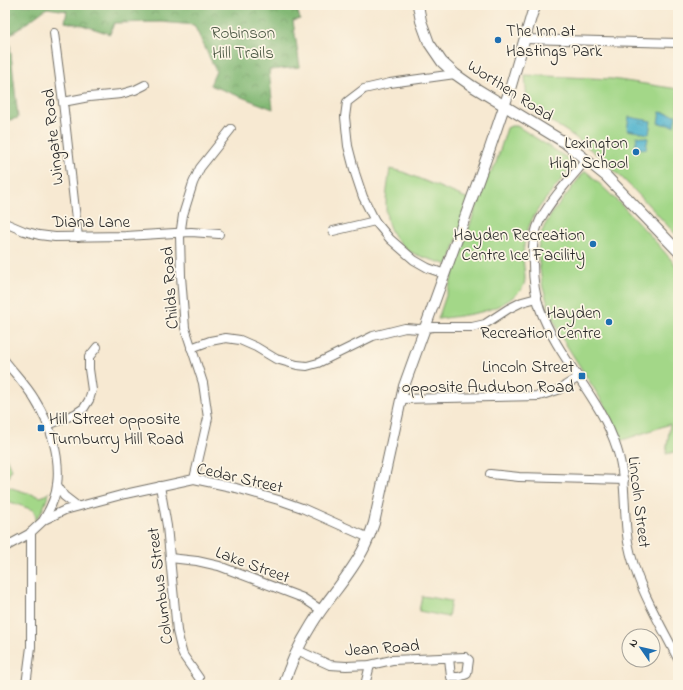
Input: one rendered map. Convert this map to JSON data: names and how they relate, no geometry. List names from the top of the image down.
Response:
{
  "streets": {
    "main road": ["Worthen Road"],
    "street": [
      "Wingate Road",
      "Diana Lane",
      "Childs Road",
      "Cedar Street",
      "Lincoln Street",
      "Lake Street",
      "Columbus Street",
      "Jean Road"
    ]
  },
  "crossings": [
    ["Worthen Road", "Lincoln Street"],
    ["Wingate Road", "Diana Lane"],
    ["Diana Lane", "Childs Road"],
    ["Childs Road", "Cedar Street"],
    ["Cedar Street", "Columbus Street"],
    ["Lake Street", "Columbus Street"]
  ],
  "parks": ["Robinson Hill Trails"],
  "places": {
    "other": [
      "The Inn at Hastings Park",
      "Lexington High School",
      "Hayden Recreation Centre Ice Facility",
      "Hayden Recreation Centre"
    ],
    "transit": ["Lincoln Street opposite Audubon Road", "Hill Street opposite Turnburry Hill Road"]
  },
  "north": "top left"
}
